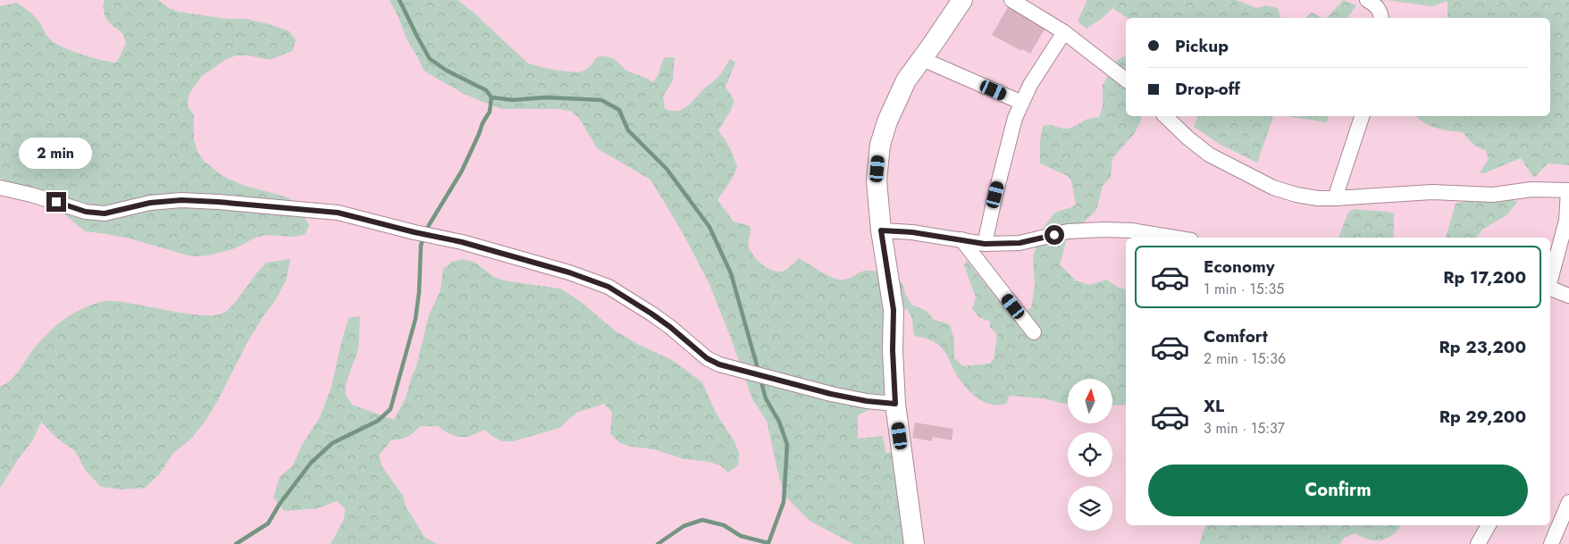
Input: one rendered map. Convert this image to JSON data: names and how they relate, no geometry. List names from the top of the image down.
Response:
{
  "north": "top",
  "page": {
    "banner": ["Pickup", "Drop-off"],
    "bubble": "2 min",
    "list": [
      {
        "name": "Economy",
        "note": "1 min · 15:35",
        "value": "Rp 17,200"
      },
      {
        "name": "Comfort",
        "note": "2 min · 15:36",
        "value": "Rp 23,200"
      },
      {
        "name": "XL",
        "note": "3 min · 15:37",
        "value": "Rp 29,200"
      }
    ],
    "buttons": "Confirm"
  }
}
